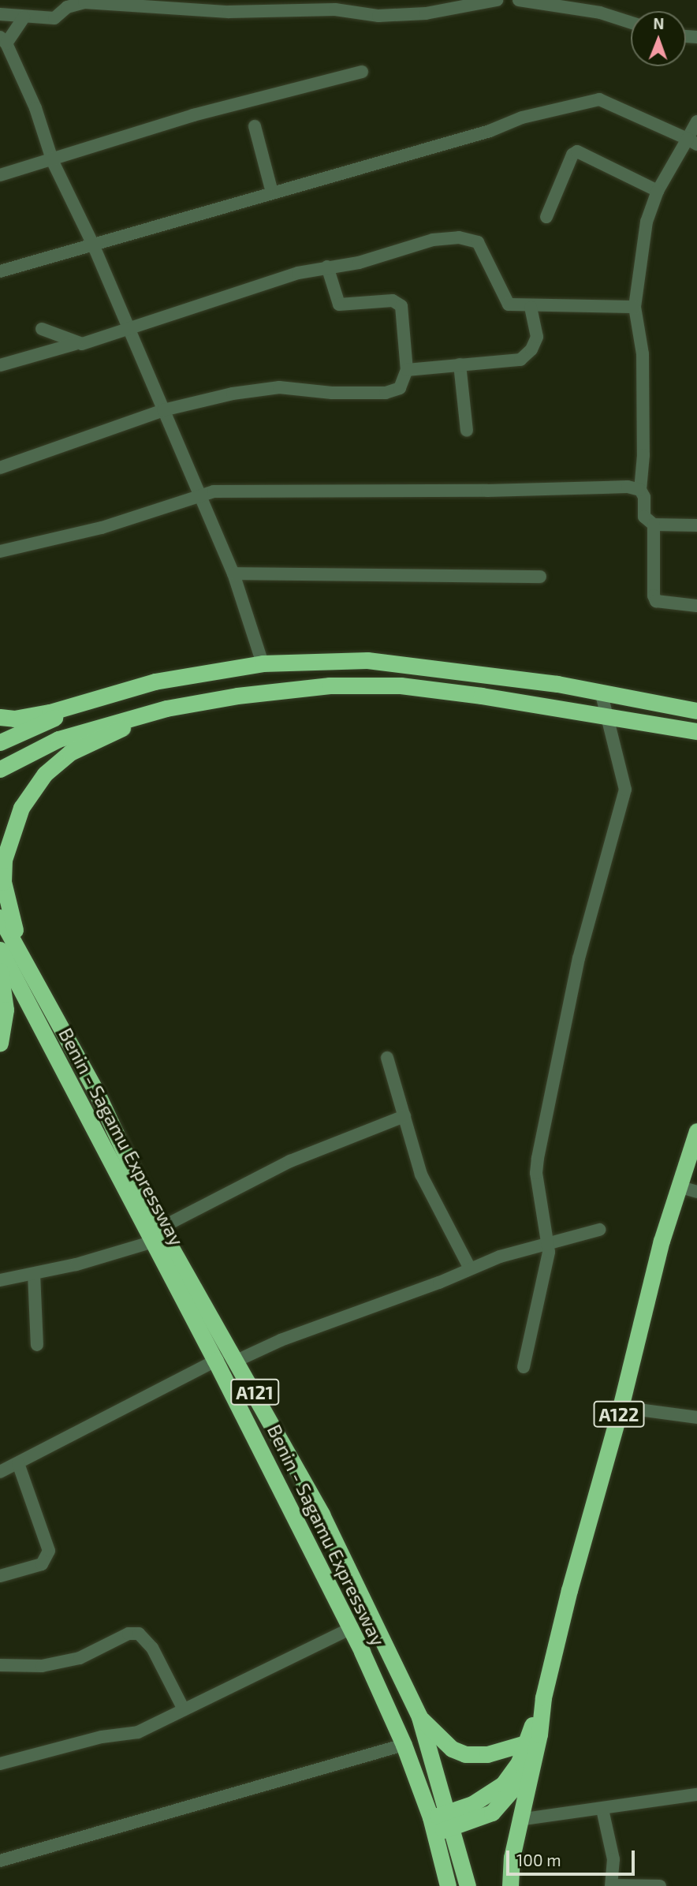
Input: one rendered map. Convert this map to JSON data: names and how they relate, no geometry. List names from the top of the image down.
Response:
{
  "streets": {
    "highway": ["Benin - Sagamu Expressway", "A121", "A122"]
  },
  "crossings": [
    ["Benin - Sagamu Expressway", "A121"],
    ["Benin - Sagamu Expressway", "A122"],
    ["A121", "A122"]
  ],
  "scale_bar": "100 m",
  "north": "top"
}
